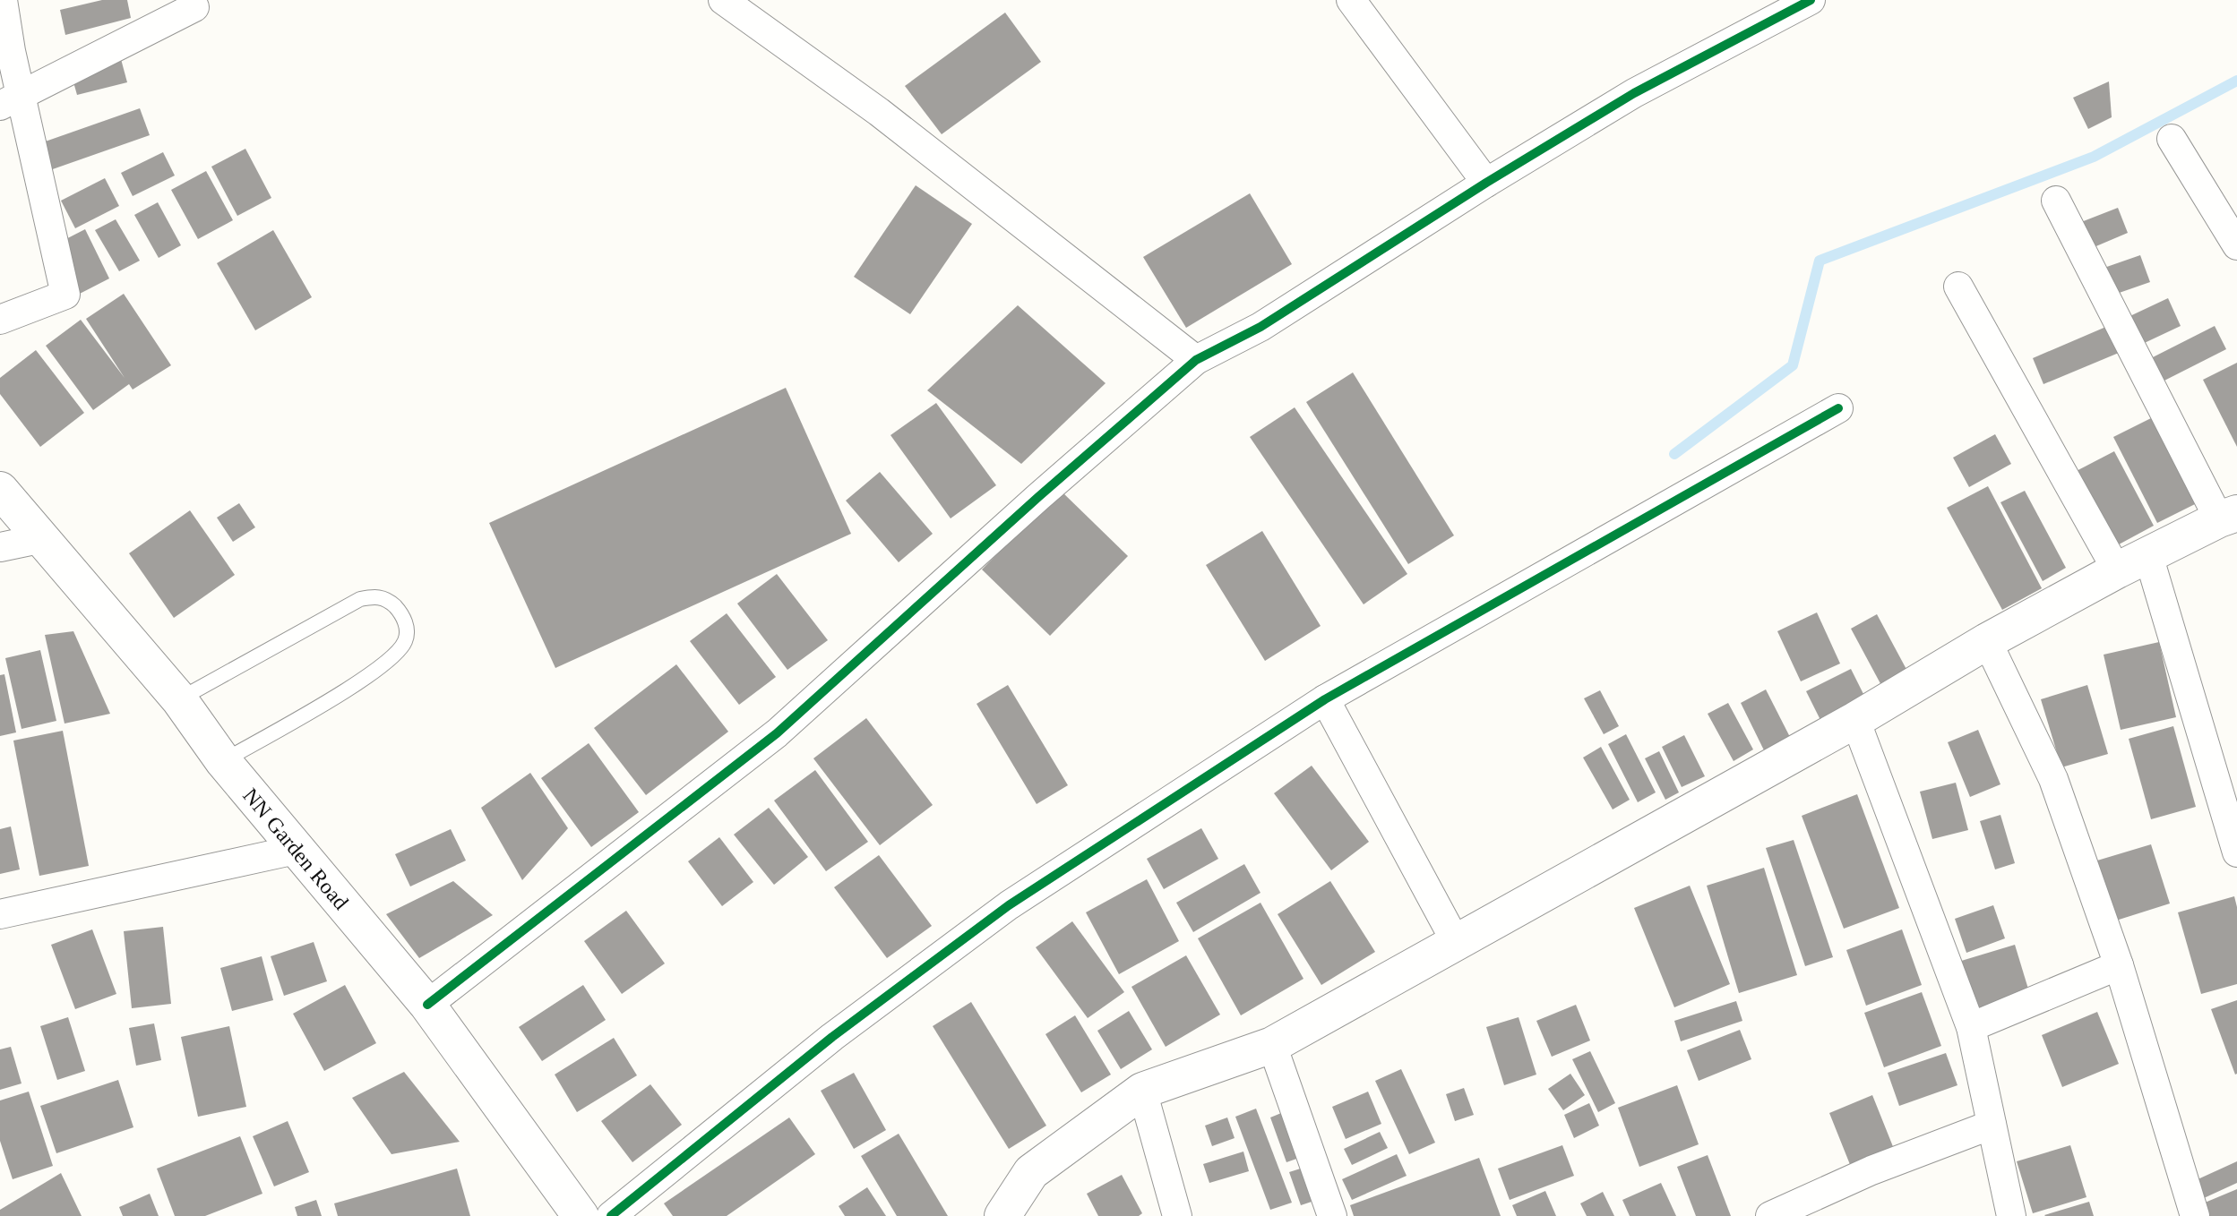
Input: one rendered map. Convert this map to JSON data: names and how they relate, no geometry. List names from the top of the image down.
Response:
{
  "streets": {
    "street": ["NN Garden Road"]
  }
}
